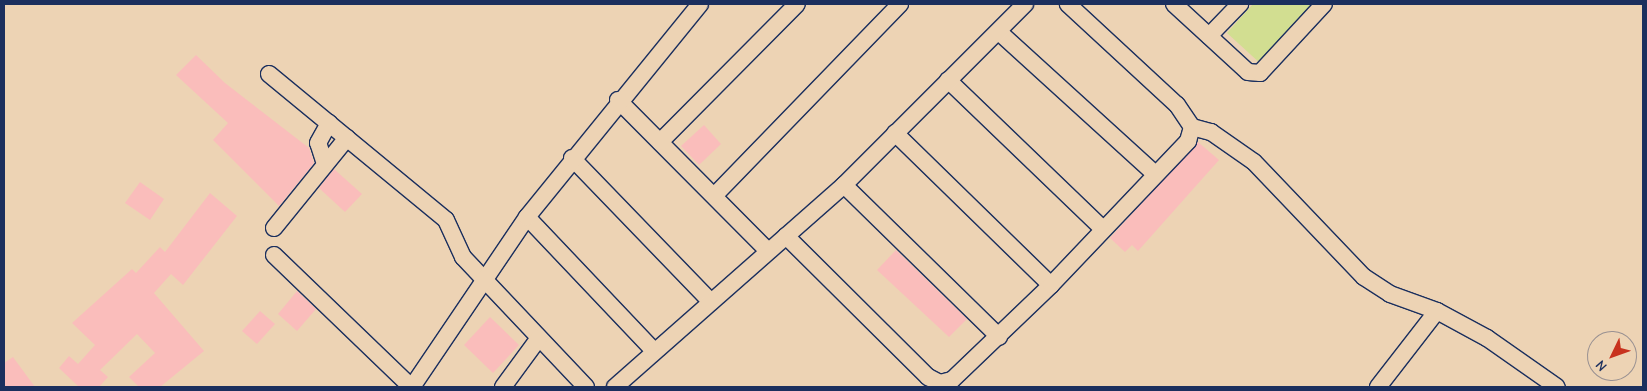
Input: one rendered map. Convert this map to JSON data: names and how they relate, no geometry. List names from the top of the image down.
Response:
{
  "north": "bottom left"
}
